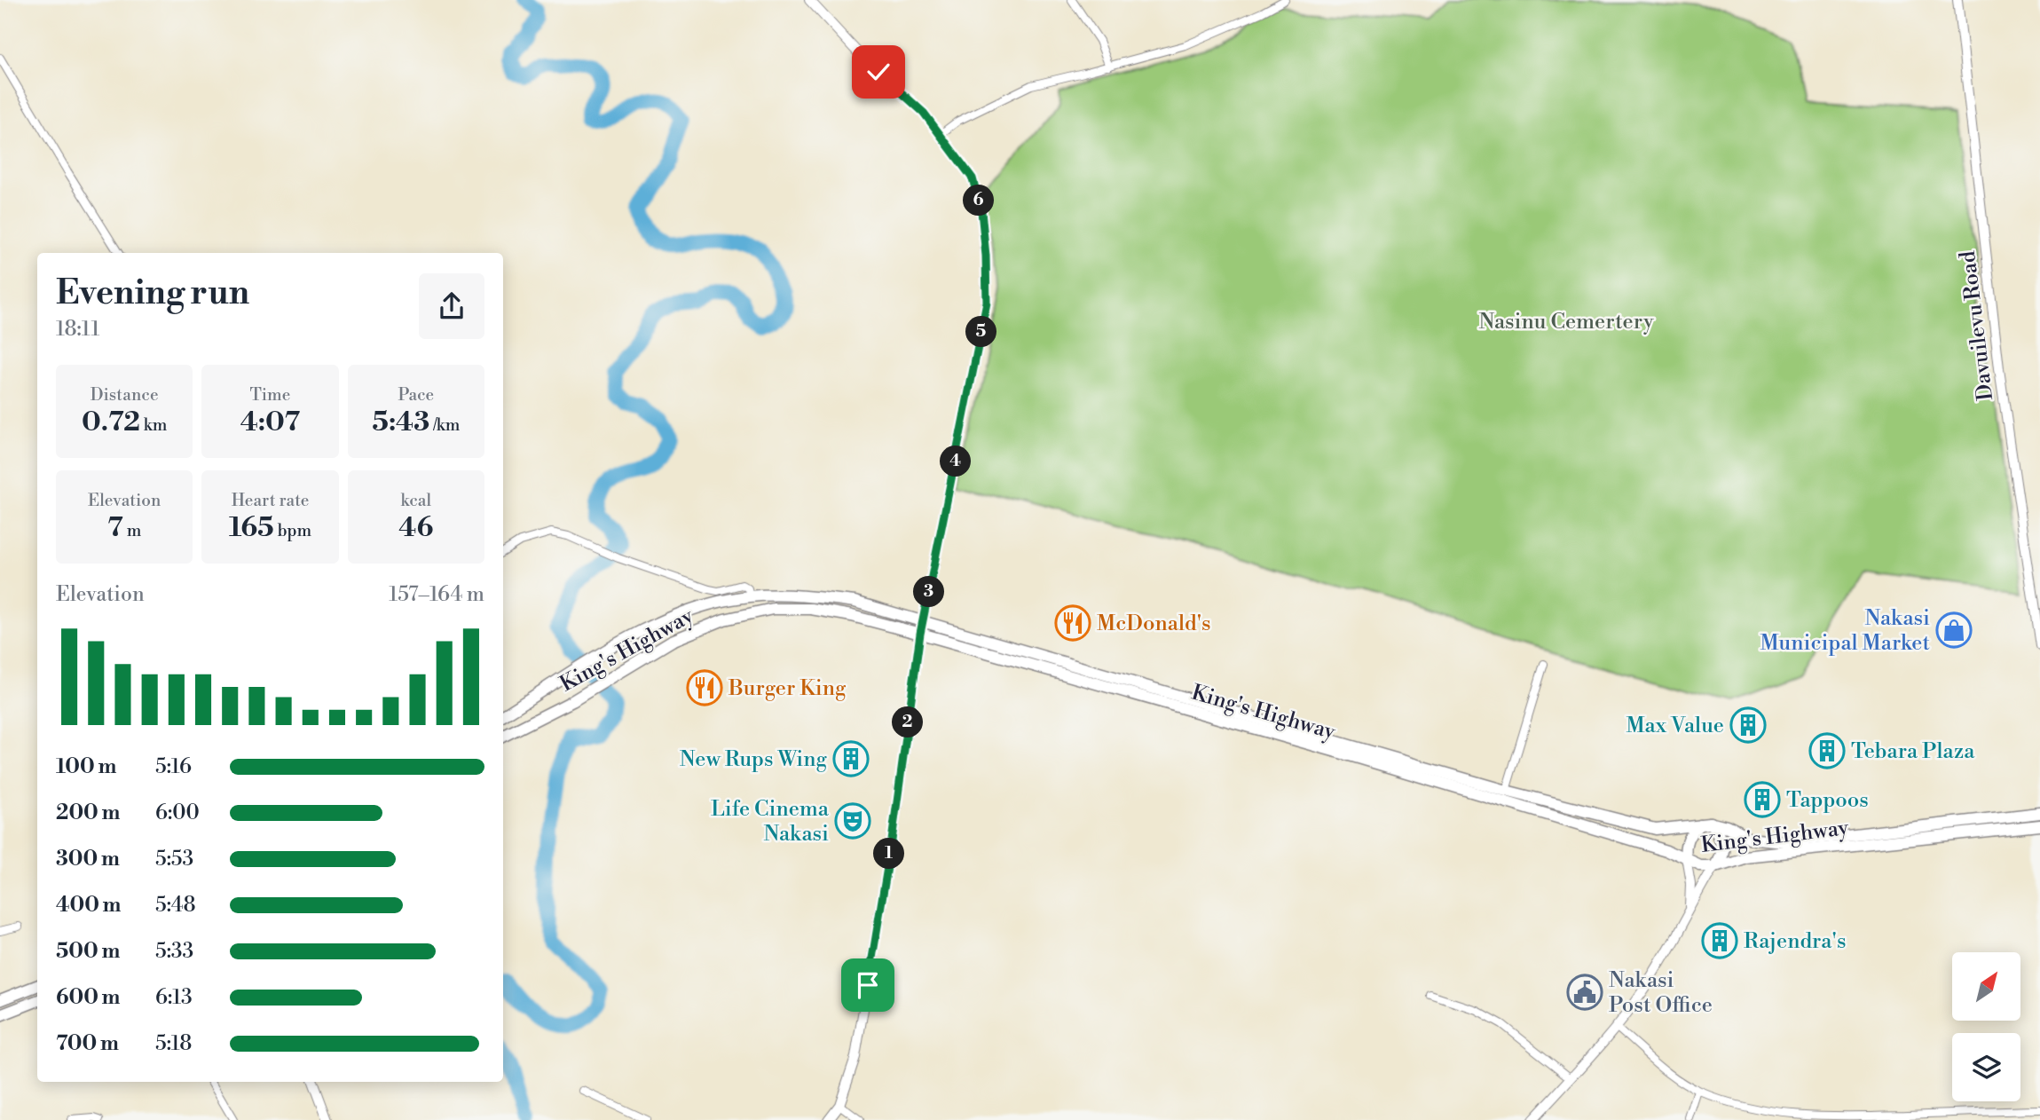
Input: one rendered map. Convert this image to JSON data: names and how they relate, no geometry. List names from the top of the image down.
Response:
{
  "streets": {
    "highway": ["King's Highway"],
    "street": ["Davuilevu Road"]
  },
  "parks": ["Nasinu Cemertery"],
  "places": {
    "restaurant": ["McDonald's", "Burger King"],
    "shop": ["Nakasi Municipal Market"],
    "building": [
      "Max Value",
      "Tebara Plaza",
      "New Rups Wing",
      "Tappoos",
      "Rajendra's"
    ],
    "theatre": ["Life Cinema Nakasi"],
    "public building": ["Nakasi Post Office"]
  },
  "north": "top right",
  "page": {
    "pins": [
      "6",
      "5",
      "4",
      "3",
      "2",
      "1"
    ],
    "heading": ["Evening run", "18:11"],
    "stats": [
      ["Distance", "0.72 km"],
      ["Time", "4:07"],
      ["Pace", "5:43 /km"],
      ["Elevation", "7 m"],
      ["Heart rate", "165 bpm"],
      ["kcal", "46"]
    ],
    "chart": ["Elevation", "157–164 m"],
    "list": [
      {
        "name": "100 m",
        "note": "5:16"
      },
      {
        "name": "200 m",
        "note": "6:00"
      },
      {
        "name": "300 m",
        "note": "5:53"
      },
      {
        "name": "400 m",
        "note": "5:48"
      },
      {
        "name": "500 m",
        "note": "5:33"
      },
      {
        "name": "600 m",
        "note": "6:13"
      },
      {
        "name": "700 m",
        "note": "5:18"
      }
    ]
  }
}
